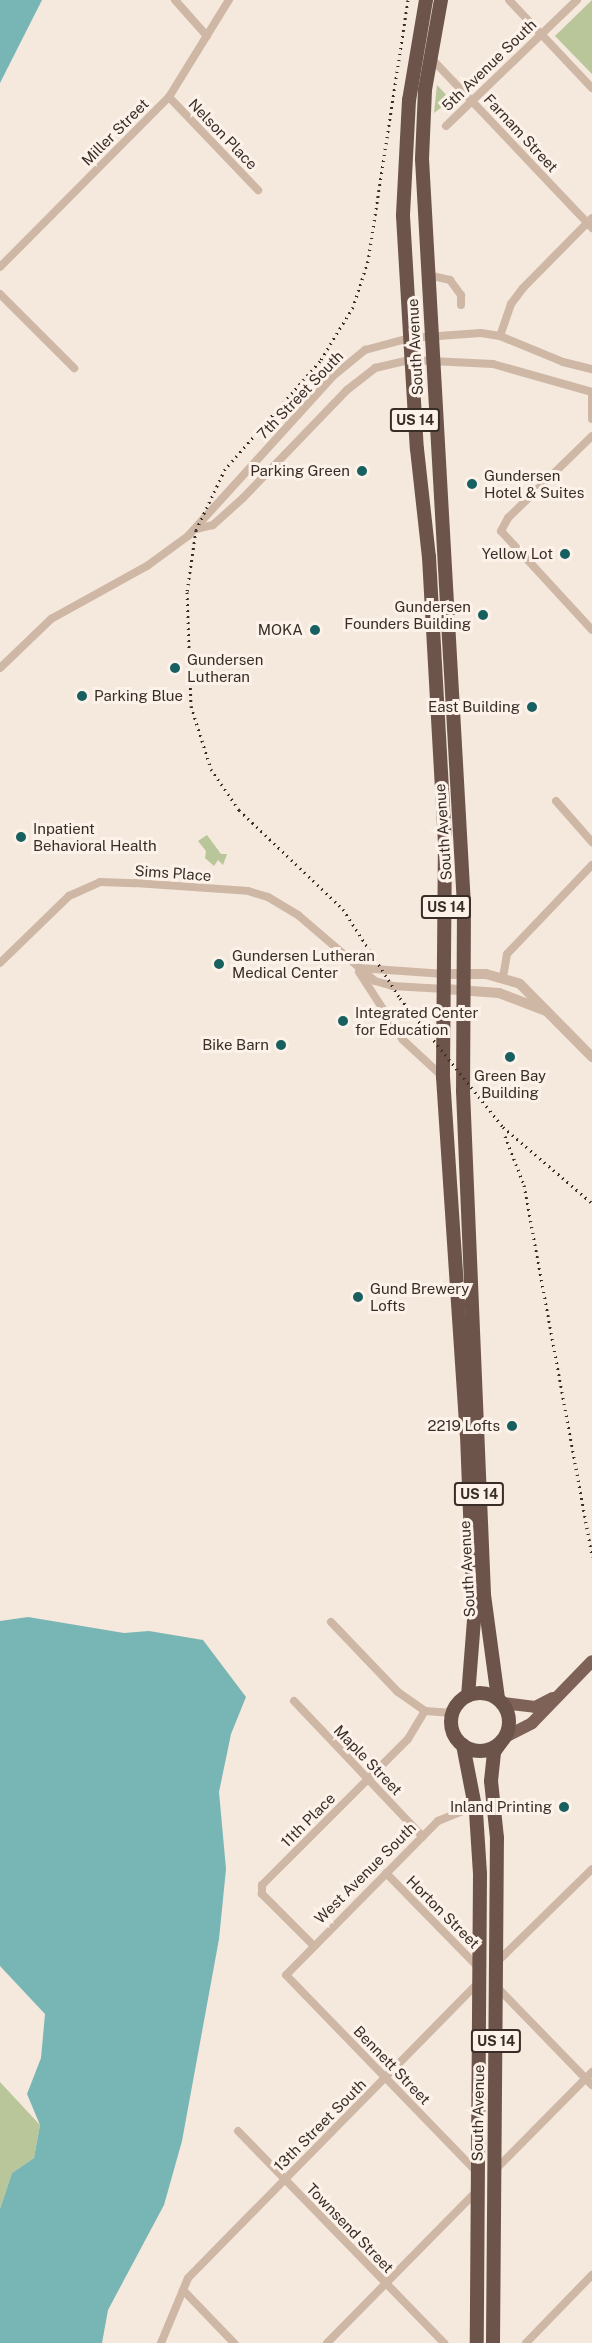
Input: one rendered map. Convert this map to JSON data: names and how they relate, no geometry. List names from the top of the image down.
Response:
{
  "streets": {
    "highway": ["South Avenue", "US 14"],
    "street": [
      "5th Avenue South",
      "Miller Street",
      "Farnam Street",
      "Nelson Place",
      "7th Street South",
      "Sims Place",
      "Maple Street",
      "11th Place",
      "West Avenue South",
      "Horton Street",
      "Bennett Street",
      "13th Street South",
      "Townsend Street"
    ]
  },
  "crossings": [
    ["5th Avenue South", "Farnam Street"],
    ["Miller Street", "Nelson Place"],
    ["Farnam Street", "South Avenue"],
    ["South Avenue", "7th Street South"],
    ["South Avenue", "Sims Place"],
    ["South Avenue", "West Avenue South"],
    ["South Avenue", "Horton Street"],
    ["South Avenue", "Bennett Street"],
    ["South Avenue", "13th Street South"],
    ["Maple Street", "11th Place"],
    ["Maple Street", "West Avenue South"],
    ["11th Place", "West Avenue South"],
    ["West Avenue South", "Horton Street"],
    ["West Avenue South", "Bennett Street"],
    ["Horton Street", "13th Street South"],
    ["Bennett Street", "13th Street South"],
    ["13th Street South", "Townsend Street"]
  ],
  "places": [
    "Parking Green",
    "Gundersen Hotel & Suites",
    "Yellow Lot",
    "Gundersen Founders Building",
    "MOKA",
    "Gundersen Lutheran",
    "Parking Blue",
    "East Building",
    "Inpatient Behavioral Health",
    "Gundersen Lutheran Medical Center",
    "Integrated Center for Education",
    "Bike Barn",
    "Green Bay Building",
    "Gund Brewery Lofts",
    "2219 Lofts",
    "Inland Printing"
  ]
}
